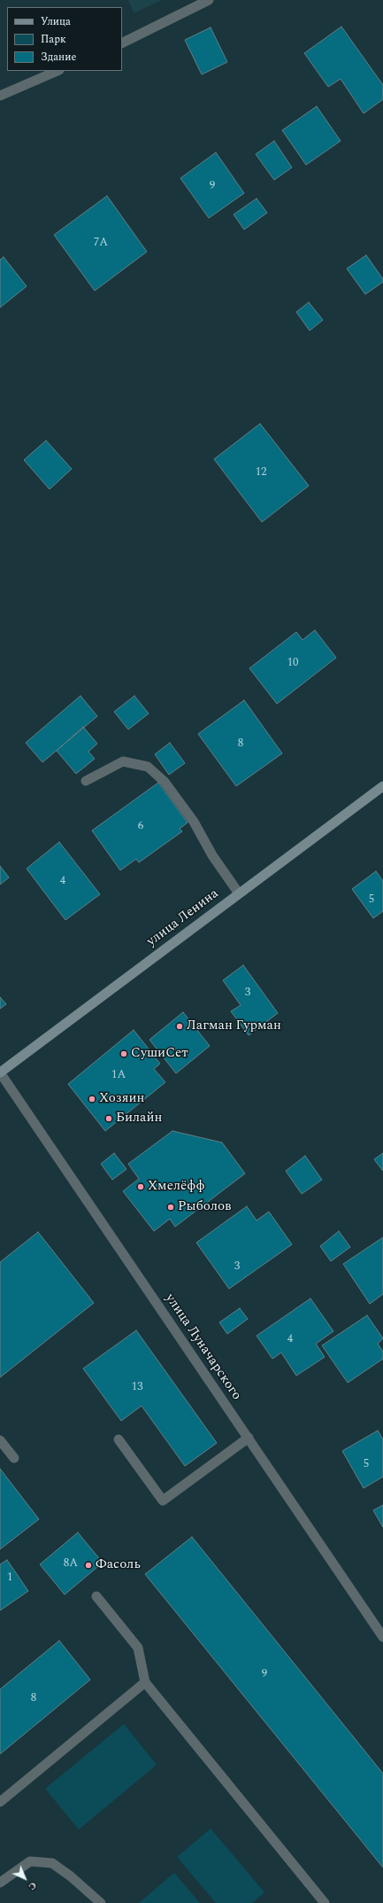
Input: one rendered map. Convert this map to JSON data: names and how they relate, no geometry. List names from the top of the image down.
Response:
{
  "streets": {
    "main road": ["улица Ленина"],
    "street": ["улица Луначарского"]
  },
  "crossings": [
    ["улица Ленина", "улица Луначарского"]
  ],
  "places": [
    "Лагман Гурман",
    "СушиСет",
    "Хозяин",
    "Билайн",
    "Хмелёфф",
    "Рыболов",
    "Фасоль"
  ],
  "house_numbers": [
    "9",
    "7А",
    "12",
    "10",
    "8",
    "6",
    "4",
    "5",
    "3",
    "1А",
    "3",
    "4",
    "13",
    "5",
    "8А",
    "1",
    "9",
    "8"
  ],
  "legend": ["Улица", "Парк", "Здание"],
  "north": "bottom right"
}
